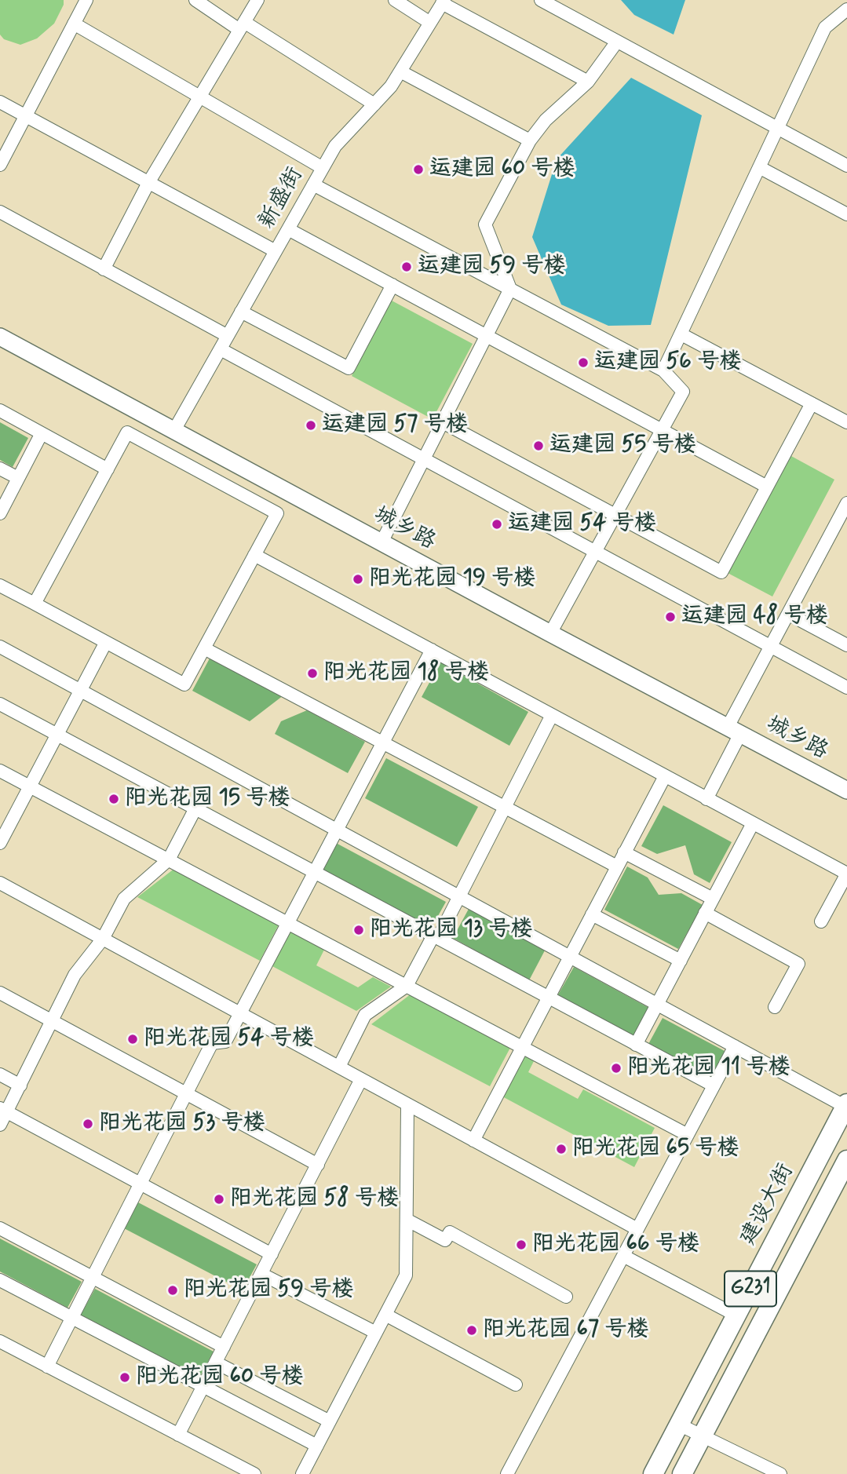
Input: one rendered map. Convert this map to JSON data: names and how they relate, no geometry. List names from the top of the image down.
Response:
{
  "streets": {
    "highway": ["建设大街", "G231"],
    "main road": ["城乡路"],
    "street": ["新盛街"]
  },
  "crossings": [
    ["新盛街", "城乡路"]
  ],
  "places": [
    "运建园 60 号楼",
    "运建园 59 号楼",
    "运建园 56 号楼",
    "运建园 57 号楼",
    "运建园 55 号楼",
    "运建园 54 号楼",
    "阳光花园 19 号楼",
    "运建园 48 号楼",
    "阳光花园 18 号楼",
    "阳光花园 15 号楼",
    "阳光花园 13 号楼",
    "阳光花园 54 号楼",
    "阳光花园 11 号楼",
    "阳光花园 53 号楼",
    "阳光花园 65 号楼",
    "阳光花园 58 号楼",
    "阳光花园 66 号楼",
    "阳光花园 59 号楼",
    "阳光花园 67 号楼",
    "阳光花园 60 号楼"
  ]
}
